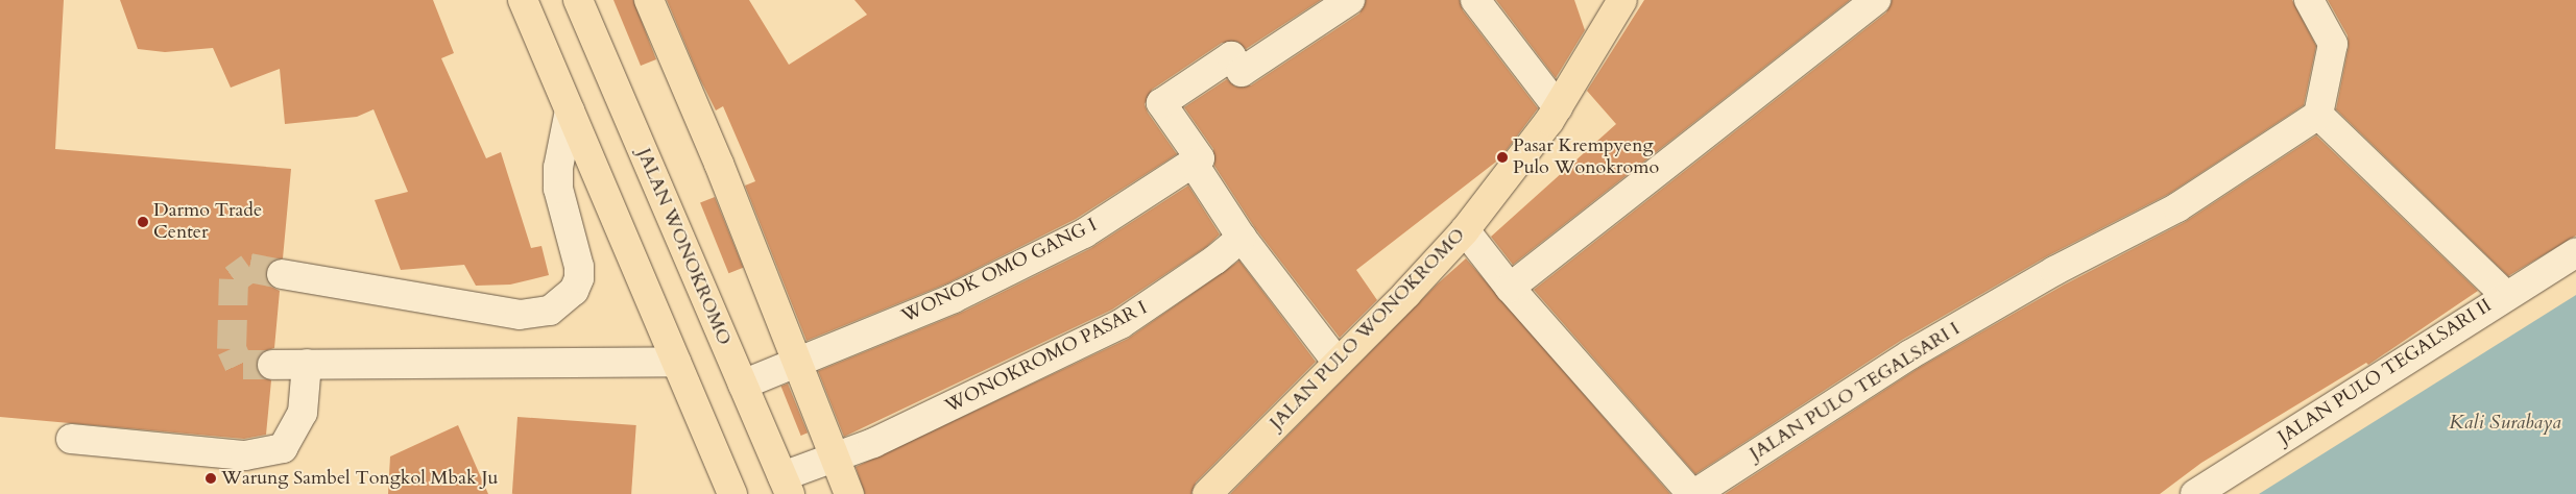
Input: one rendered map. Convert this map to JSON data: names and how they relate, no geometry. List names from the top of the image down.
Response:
{
  "streets": {
    "main road": ["JALAN WONOKROMO", "JALAN PULO WONOKROMO"],
    "street": [
      "WONOK OMO GANG I",
      "WONOKROMO PASAR I",
      "JALAN PULO TEGALSARI II",
      "JALAN PULO TEGALSARI I"
    ]
  },
  "crossings": [
    ["JALAN WONOKROMO", "WONOK OMO GANG I"],
    ["JALAN WONOKROMO", "WONOKROMO PASAR I"],
    ["JALAN PULO WONOKROMO", "JALAN PULO TEGALSARI I"]
  ],
  "water": ["Kali Surabaya"],
  "places": ["Pasar Krempyeng Pulo Wonokromo", "Darmo Trade Center", "Warung Sambel Tongkol Mbak Ju"]
}
